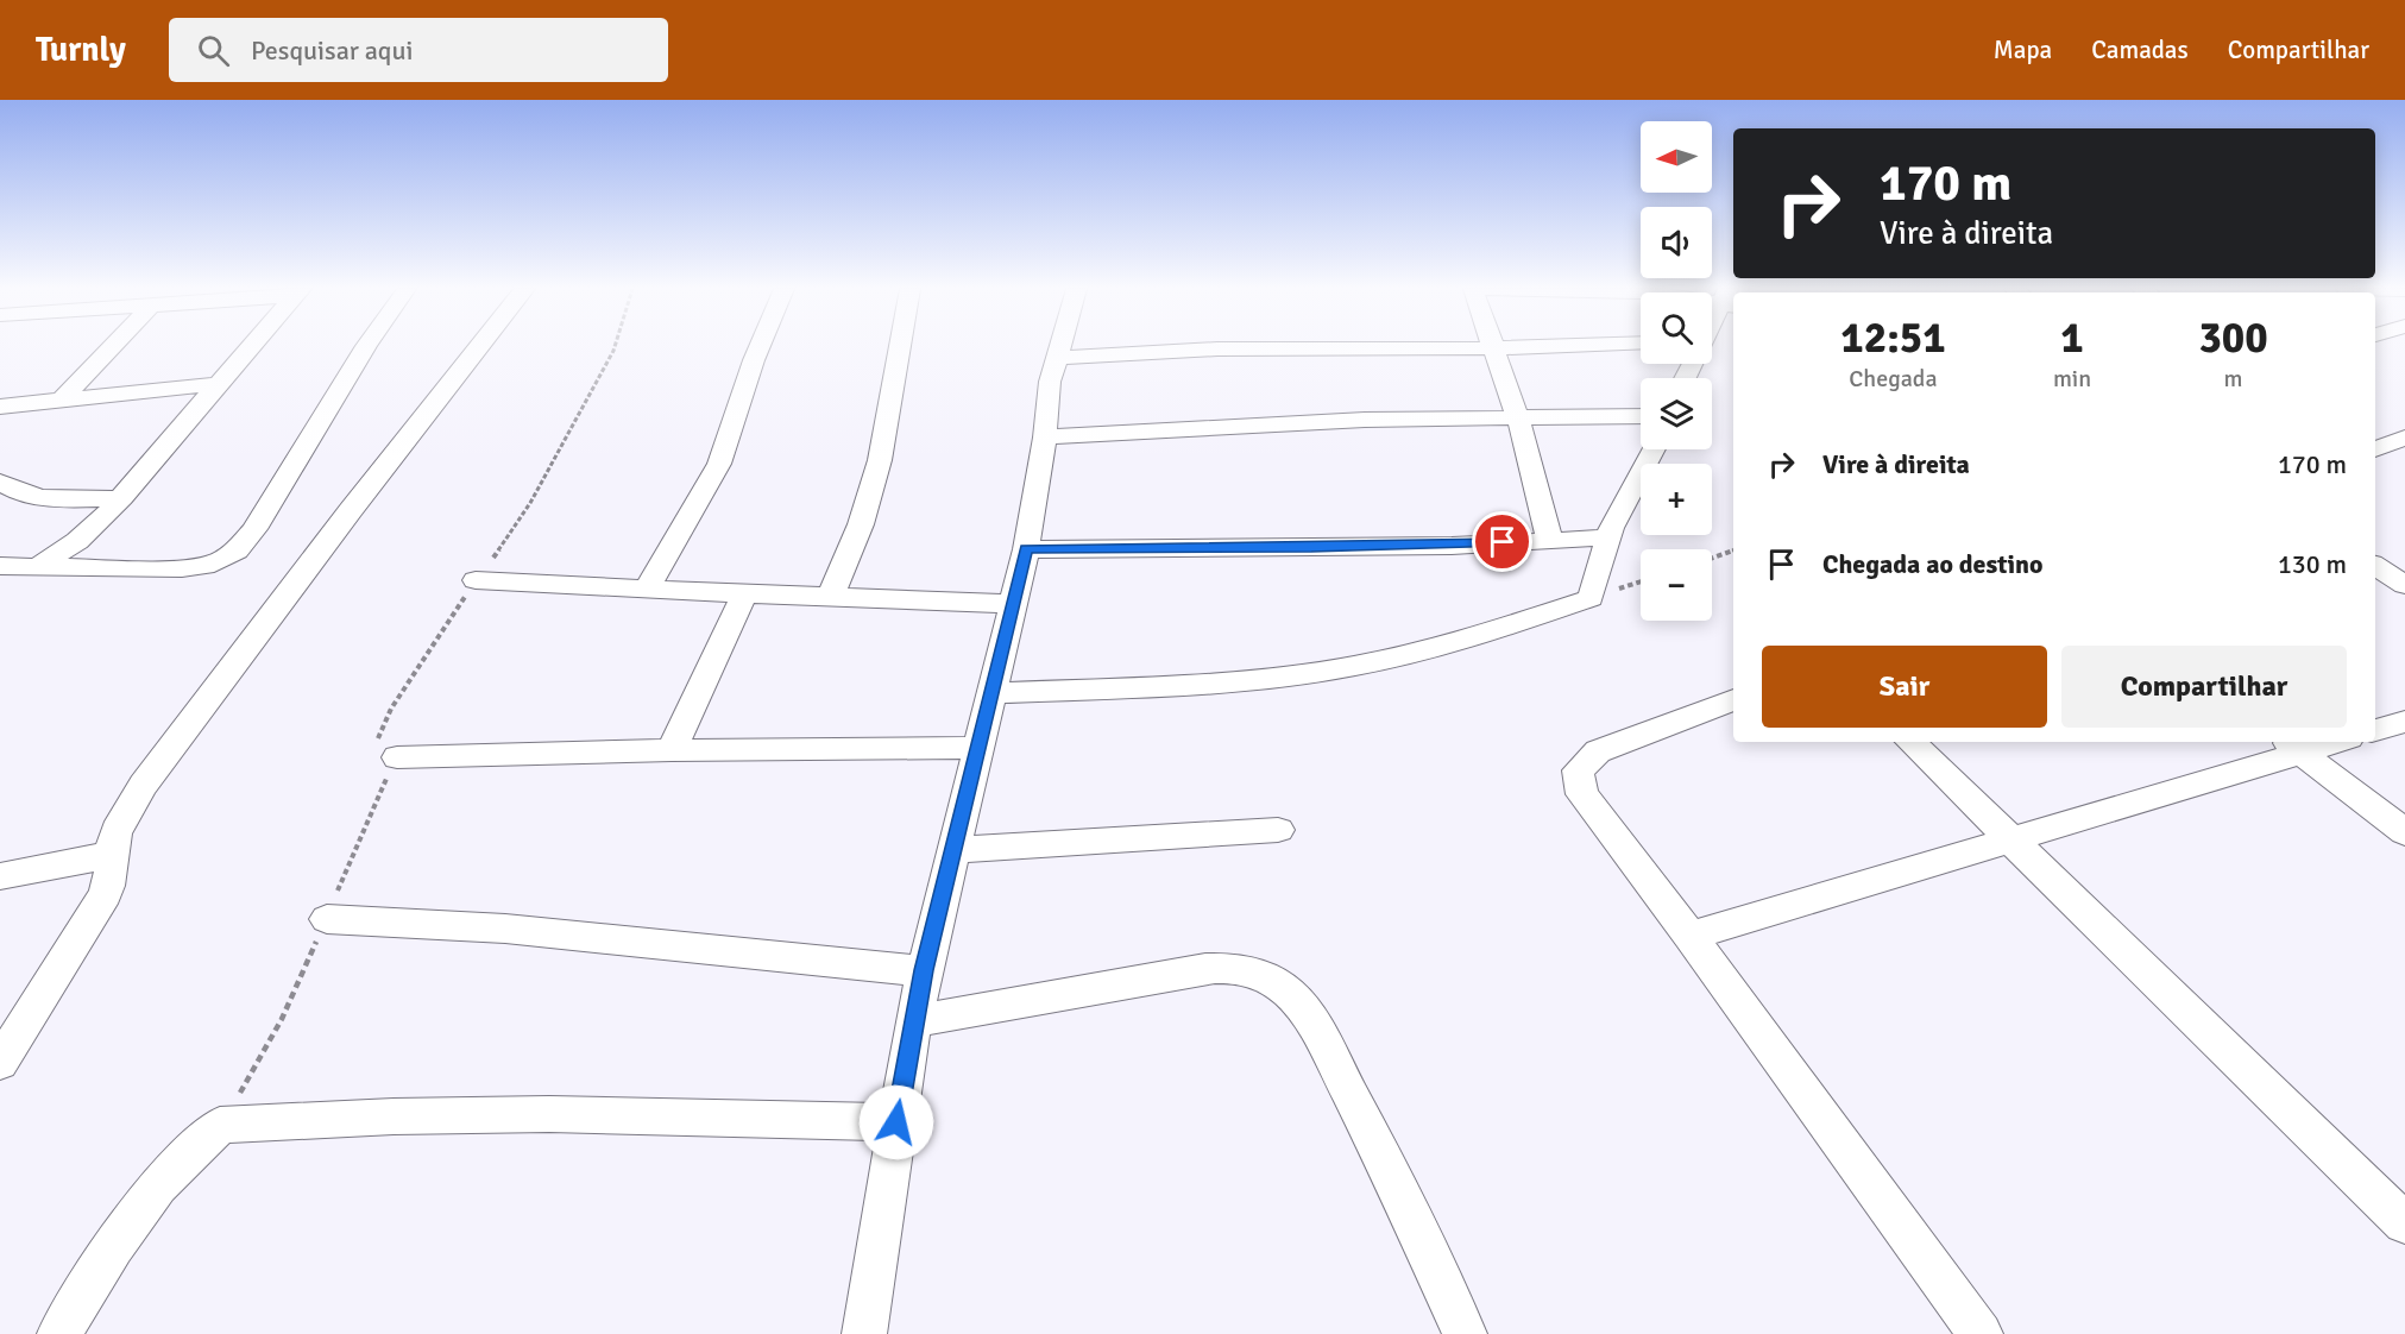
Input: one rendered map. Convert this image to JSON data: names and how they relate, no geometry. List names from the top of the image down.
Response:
{
  "north": "left",
  "page": {
    "header": "Turnly",
    "search": "Pesquisar aqui",
    "nav": ["Mapa", "Camadas", "Compartilhar"],
    "map_buttons": ["+", "−"],
    "turn": ["170 m", "Vire à direita"],
    "eta": [
      "12:51",
      "Chegada",
      "1",
      "min",
      "300",
      "m"
    ],
    "list": [
      {
        "name": "Vire à direita",
        "value": "170 m"
      },
      {
        "name": "Chegada ao destino",
        "value": "130 m"
      }
    ],
    "buttons": ["Sair", "Compartilhar"]
  }
}
